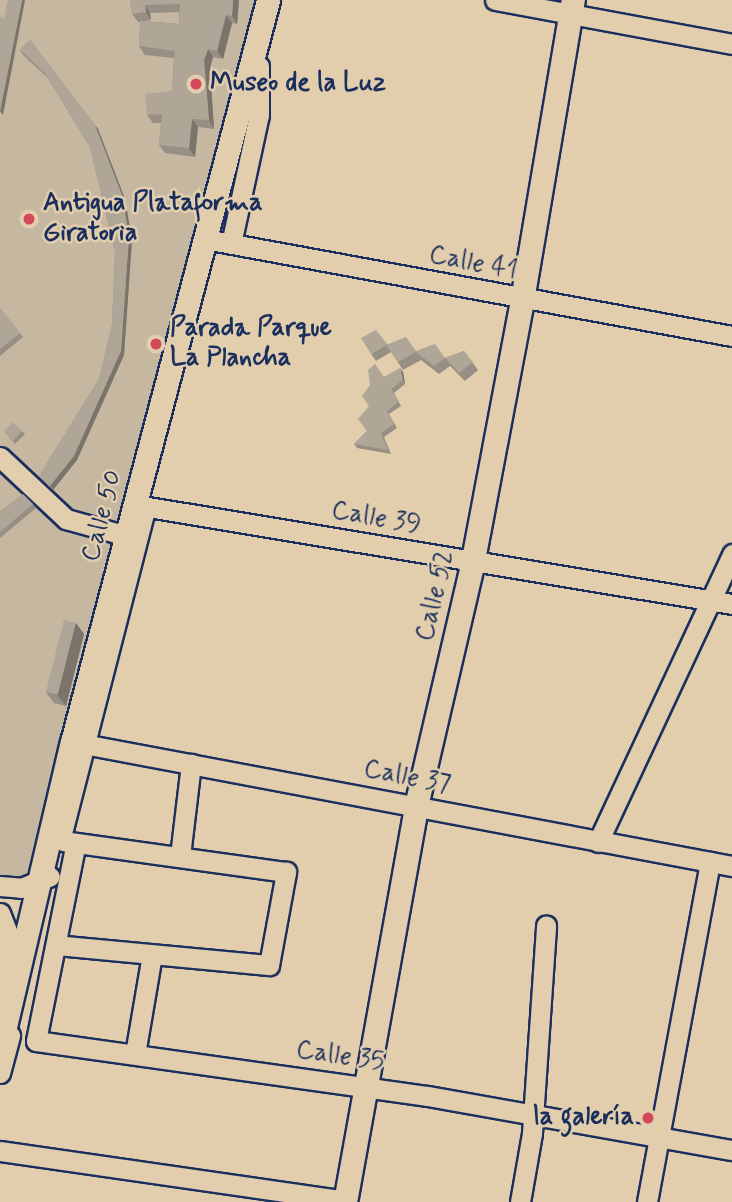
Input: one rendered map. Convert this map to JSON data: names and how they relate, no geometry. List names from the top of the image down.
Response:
{
  "streets": {
    "main road": ["Calle 50", "Calle 52"],
    "street": [
      "Calle 41",
      "Calle 39",
      "Calle 37",
      "Calle 35"
    ]
  },
  "crossings": [
    ["Calle 41", "Calle 50"],
    ["Calle 41", "Calle 52"],
    ["Calle 50", "Calle 39"],
    ["Calle 50", "Calle 37"],
    ["Calle 50", "Calle 35"],
    ["Calle 39", "Calle 52"],
    ["Calle 52", "Calle 37"],
    ["Calle 52", "Calle 35"]
  ],
  "places": [
    "Museo de la Luz",
    "Antigua Plataforma Giratoria",
    "Parada Parque La Plancha",
    "la galería"
  ]
}
